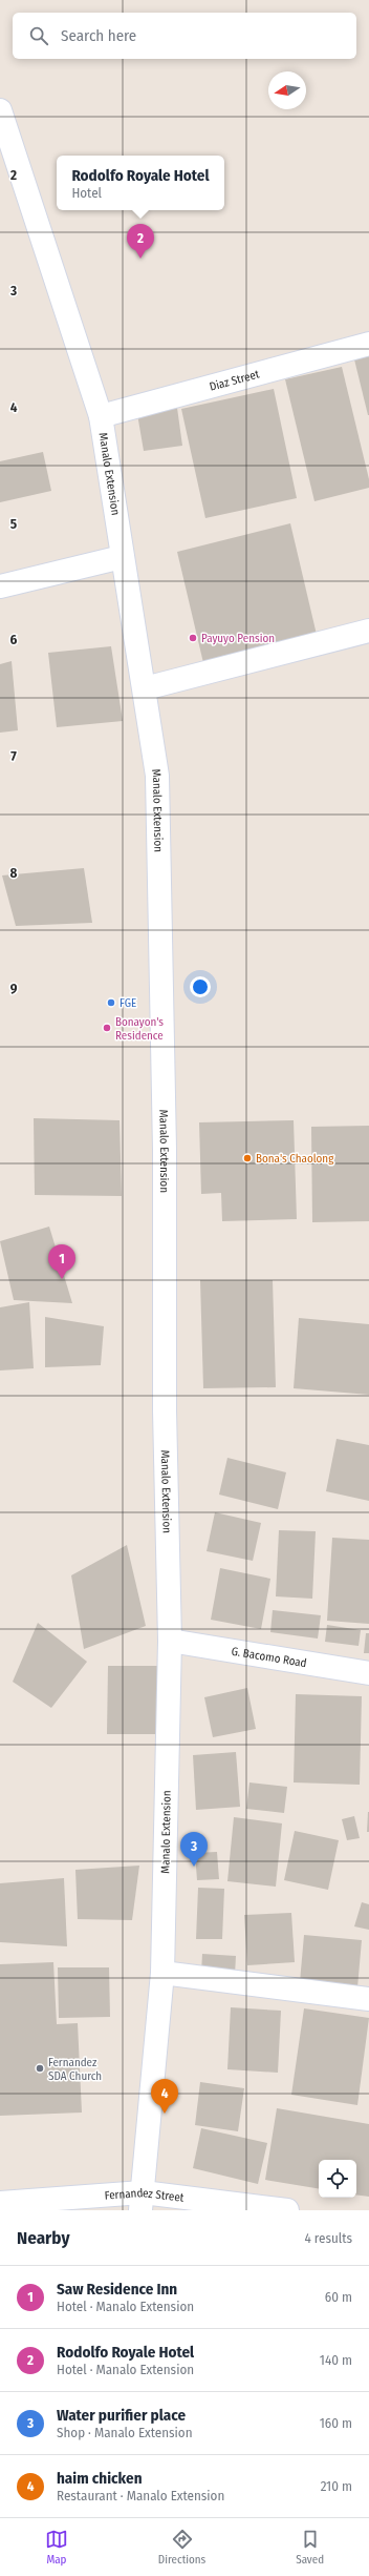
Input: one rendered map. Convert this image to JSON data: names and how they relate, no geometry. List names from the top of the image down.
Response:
{
  "streets": {
    "street": [
      "Diaz Street",
      "Manalo Extension",
      "G. Bacomo Road",
      "Fernandez Street"
    ]
  },
  "crossings": [
    ["Diaz Street", "Manalo Extension"],
    ["Manalo Extension", "G. Bacomo Road"],
    ["Manalo Extension", "Fernandez Street"]
  ],
  "places": [
    "Payuyo Pension",
    "FGE",
    "Bonayon's Residence",
    "Bona's Chaolong",
    "Fernandez SDA Church"
  ],
  "north": "left",
  "page": {
    "search": "Search here",
    "popup": ["Rodolfo Royale Hotel", "Hotel"],
    "pins": [
      "2",
      "1",
      "3",
      "4"
    ],
    "heading": ["Nearby", "4 results"],
    "list": [
      {
        "mark": "1",
        "name": "Saw Residence Inn",
        "note": "Hotel · Manalo Extension",
        "value": "60 m"
      },
      {
        "mark": "2",
        "name": "Rodolfo Royale Hotel",
        "note": "Hotel · Manalo Extension",
        "value": "140 m"
      },
      {
        "mark": "3",
        "name": "Water purifier place",
        "note": "Shop · Manalo Extension",
        "value": "160 m"
      },
      {
        "mark": "4",
        "name": "haim chicken",
        "note": "Restaurant · Manalo Extension",
        "value": "210 m"
      }
    ],
    "nav": ["Map", "Directions", "Saved"]
  },
  "grid": {
    "rows": [
      "2",
      "3",
      "4",
      "5",
      "6",
      "7",
      "8",
      "9"
    ]
  }
}
